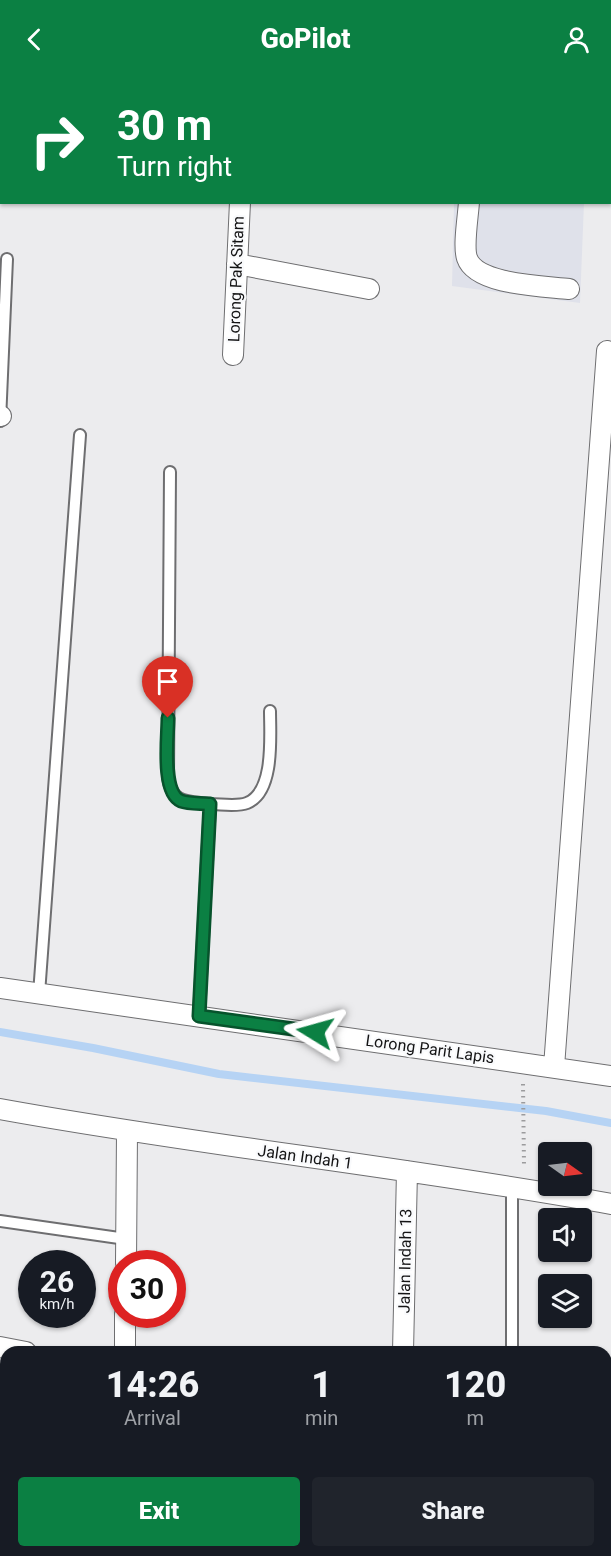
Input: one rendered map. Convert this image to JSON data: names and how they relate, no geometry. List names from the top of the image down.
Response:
{
  "streets": {
    "street": [
      "Lorong Pak Sitam",
      "Lorong Parit Lapis",
      "Jalan Indah 1",
      "Jalan Indah 13"
    ]
  },
  "crossings": [
    ["Jalan Indah 1", "Jalan Indah 13"]
  ],
  "north": "right",
  "page": {
    "header": "GoPilot",
    "turn": ["30 m", "Turn right"],
    "speed": "26 km/h",
    "limit": "30",
    "eta": [
      "14:26",
      "Arrival",
      "1",
      "min",
      "120",
      "m"
    ],
    "buttons": ["Exit", "Share"]
  }
}
